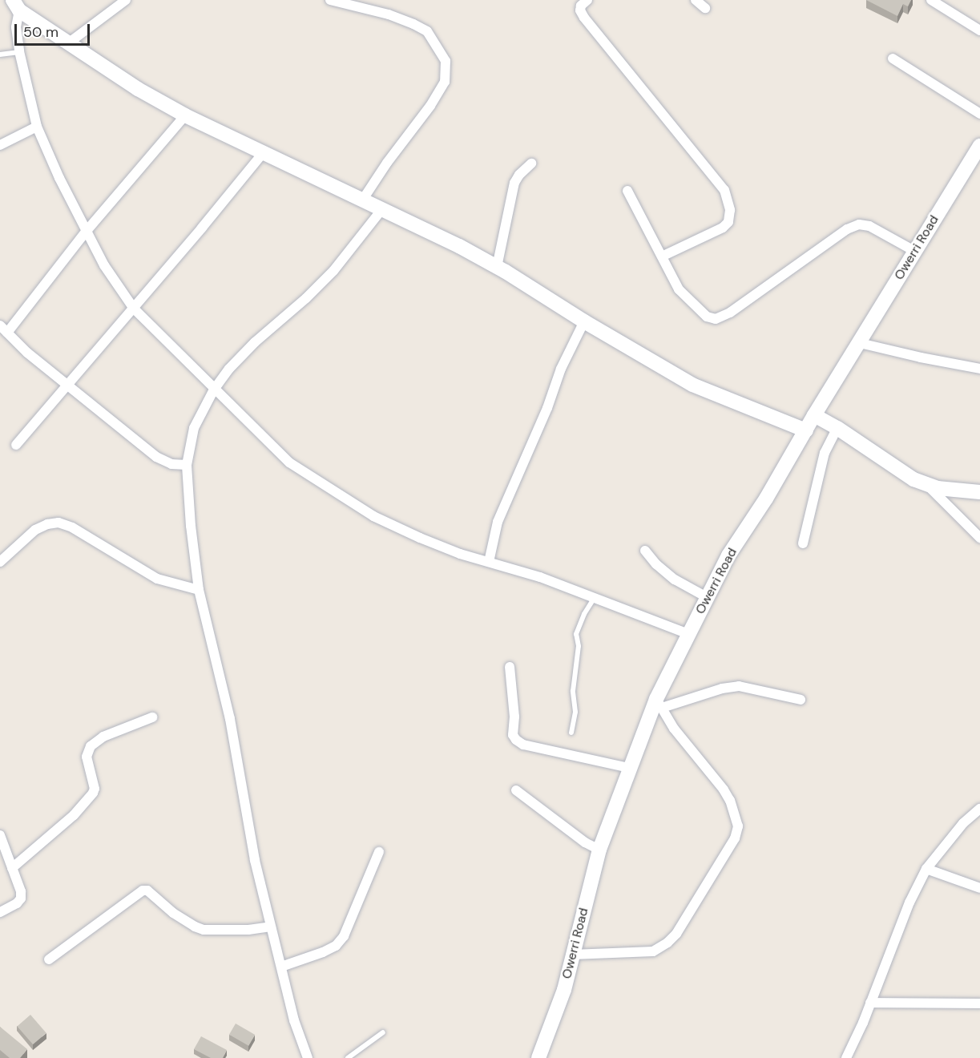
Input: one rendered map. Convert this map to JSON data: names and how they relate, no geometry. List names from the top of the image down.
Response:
{
  "streets": {
    "main road": ["Owerri Road"]
  },
  "scale_bar": "50 m"
}
